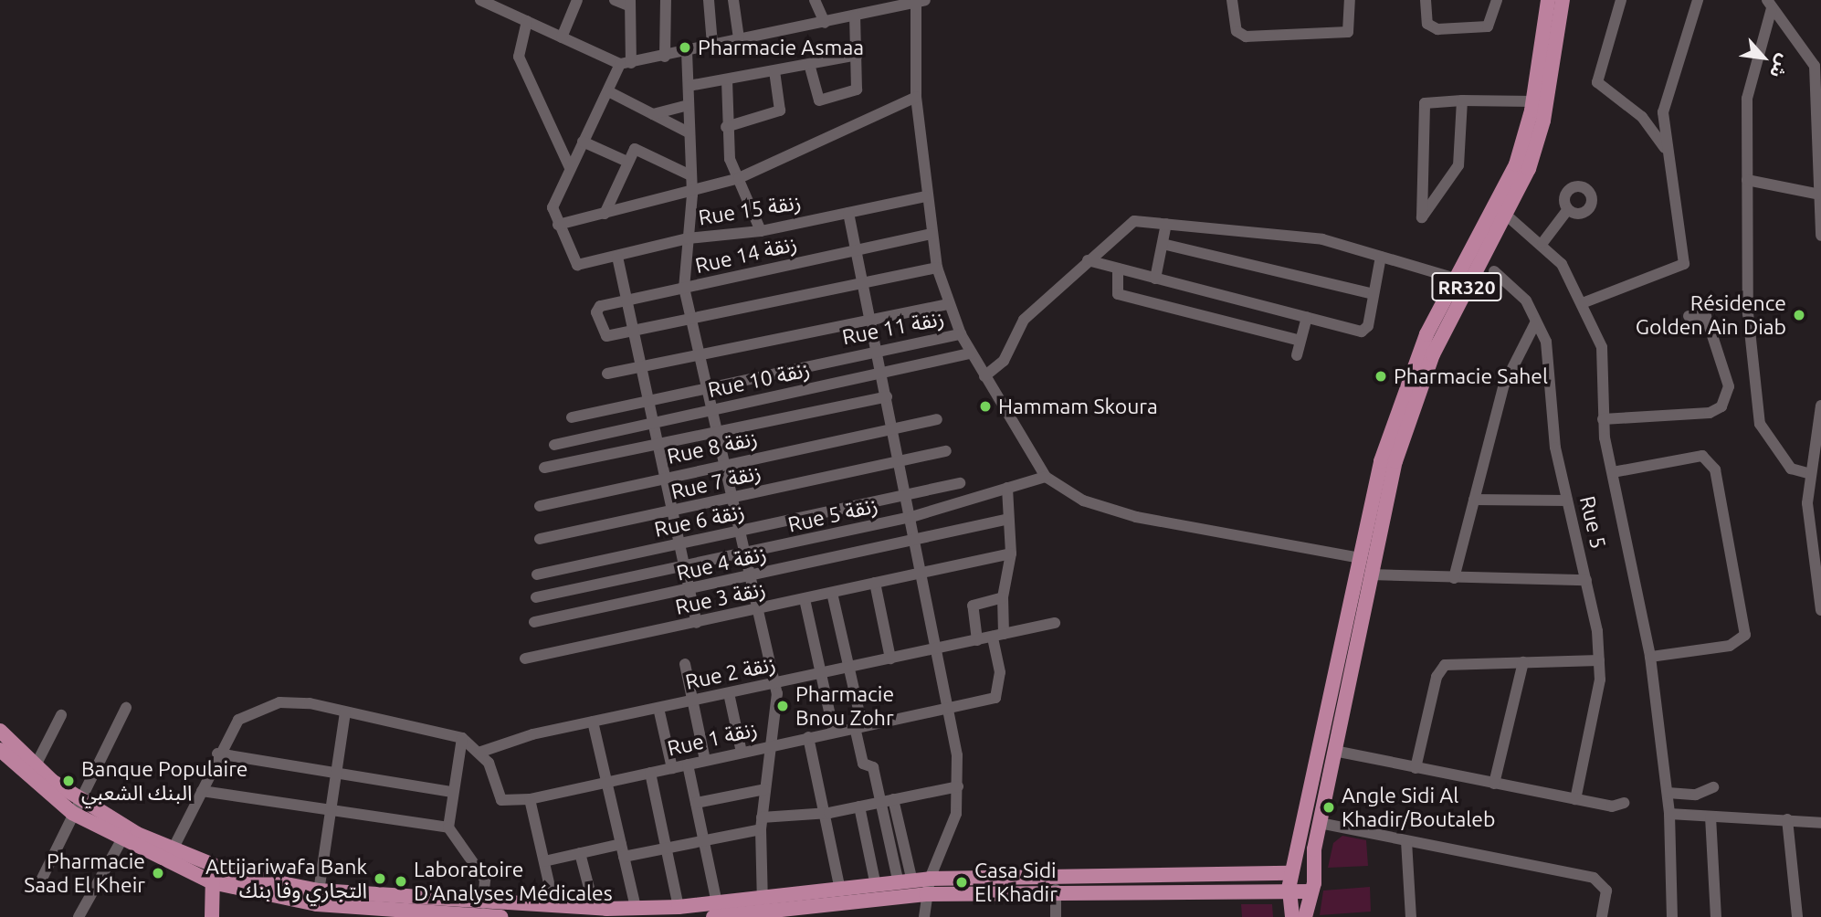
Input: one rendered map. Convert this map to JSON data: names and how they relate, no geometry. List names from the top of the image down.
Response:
{
  "streets": {
    "main road": ["RR320"],
    "street": [
      "Rue 15 زنقة",
      "Rue 14 زنقة",
      "Rue 11 زنقة",
      "Rue 10 زنقة",
      "Rue 8 زنقة",
      "Rue 7 زنقة",
      "Rue 5 زنقة",
      "Rue 6 زنقة",
      "Rue 5",
      "Rue 4 زنقة",
      "Rue 3 زنقة",
      "Rue 2 زنقة",
      "Rue 1 زنقة"
    ]
  },
  "crossings": [
    ["Rue 2 زنقة", "Rue 1 زنقة"]
  ],
  "places": [
    "Pharmacie Asmaa",
    "Résidence Golden Ain Diab",
    "Pharmacie Sahel",
    "Hammam Skoura",
    "Pharmacie Bnou Zohr",
    "Banque Populaire البنك الشعبي",
    "Angle Sidi Al Khadir/Boutaleb",
    "Pharmacie Saad El Kheir",
    "Attijariwafa Bank التجاري وفا بنك",
    "Laboratoire D'Analyses Médicales",
    "Casa Sidi El Khadir"
  ],
  "north": "bottom right"
}
